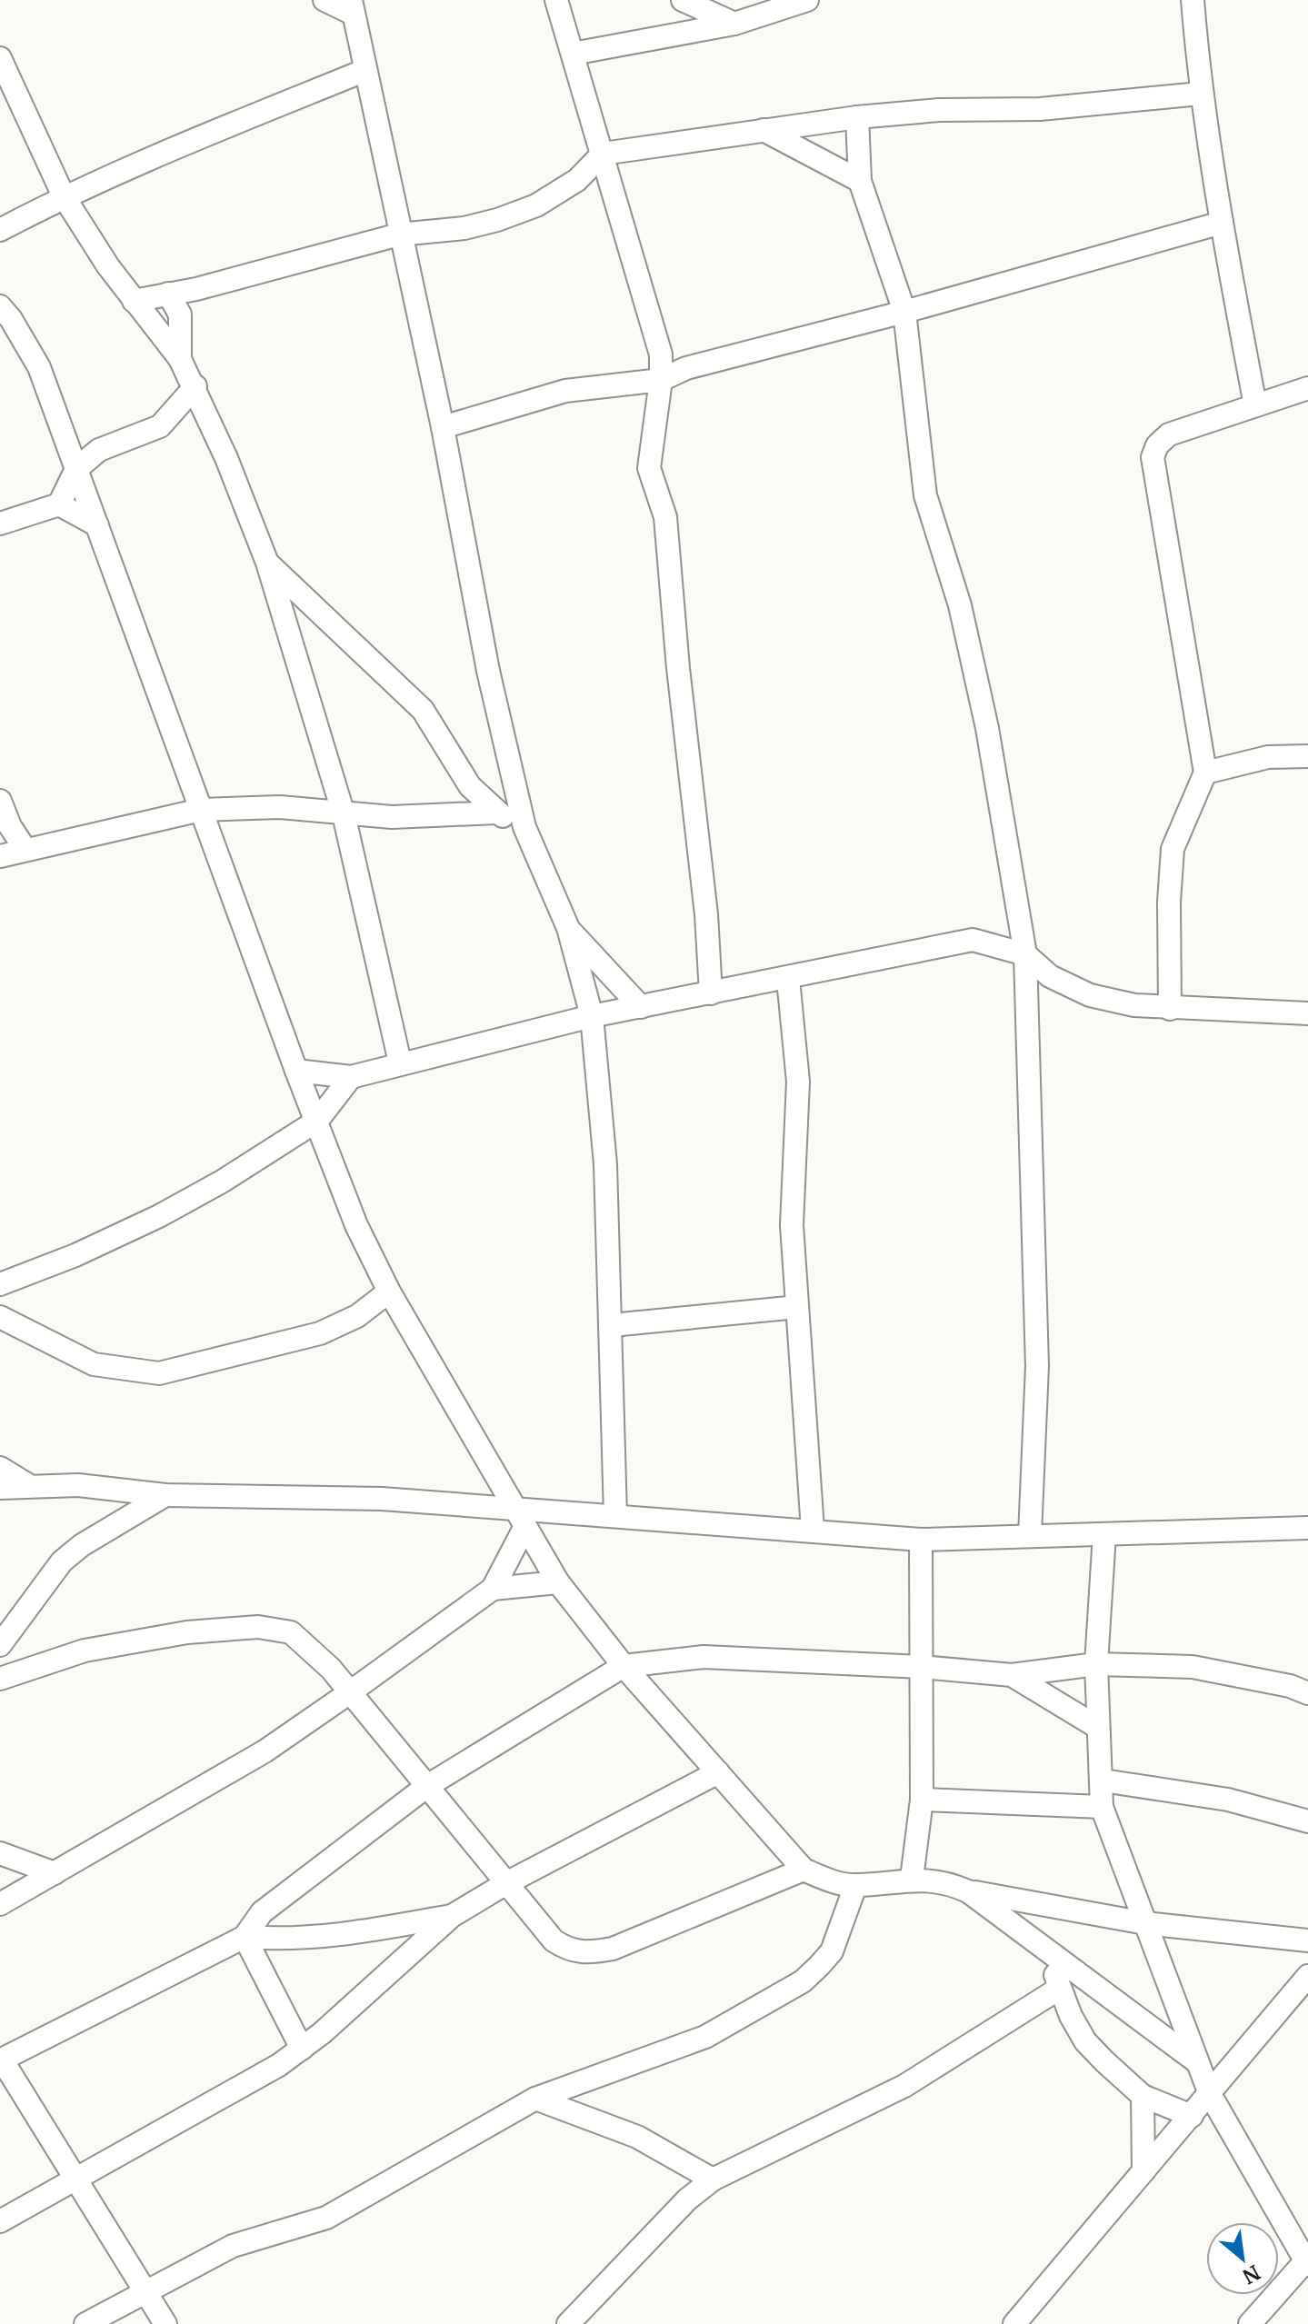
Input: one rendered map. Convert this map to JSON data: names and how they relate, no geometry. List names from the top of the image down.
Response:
{
  "north": "bottom right"
}
